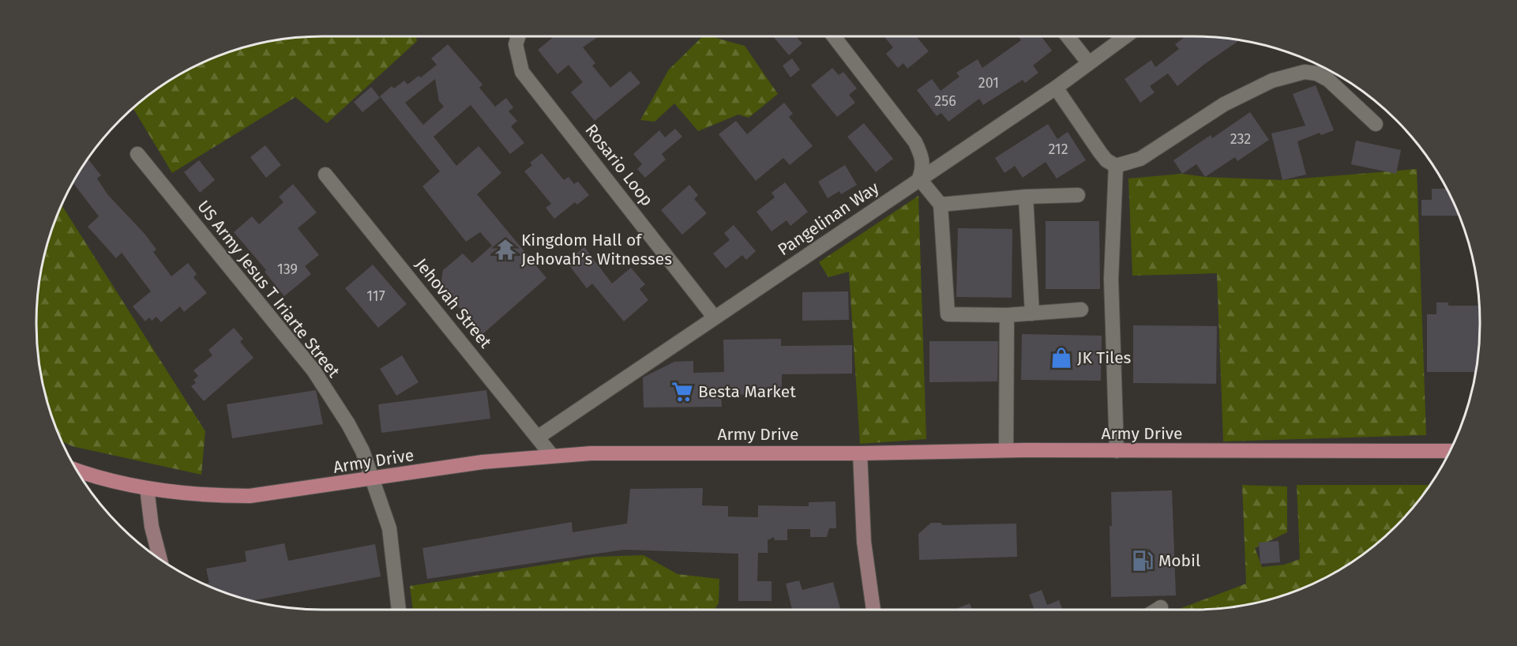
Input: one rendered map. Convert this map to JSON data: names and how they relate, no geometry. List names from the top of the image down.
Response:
{
  "streets": {
    "main road": ["Army Drive"],
    "street": [
      "Rosario Loop",
      "Pangelinan Way",
      "US Army Jesus T Iriarte Street",
      "Jehovah Street"
    ]
  },
  "crossings": [
    ["Rosario Loop", "Pangelinan Way"],
    ["Pangelinan Way", "Jehovah Street"],
    ["US Army Jesus T Iriarte Street", "Army Drive"],
    ["Jehovah Street", "Army Drive"]
  ],
  "places": {
    "temple": ["Kingdom Hall of Jehovah’s Witnesses"],
    "shop": ["JK Tiles"],
    "supermarket": ["Besta Market"],
    "fuel station": ["Mobil"]
  },
  "house_numbers": [
    "201",
    "256",
    "232",
    "212",
    "139",
    "117"
  ]
}
